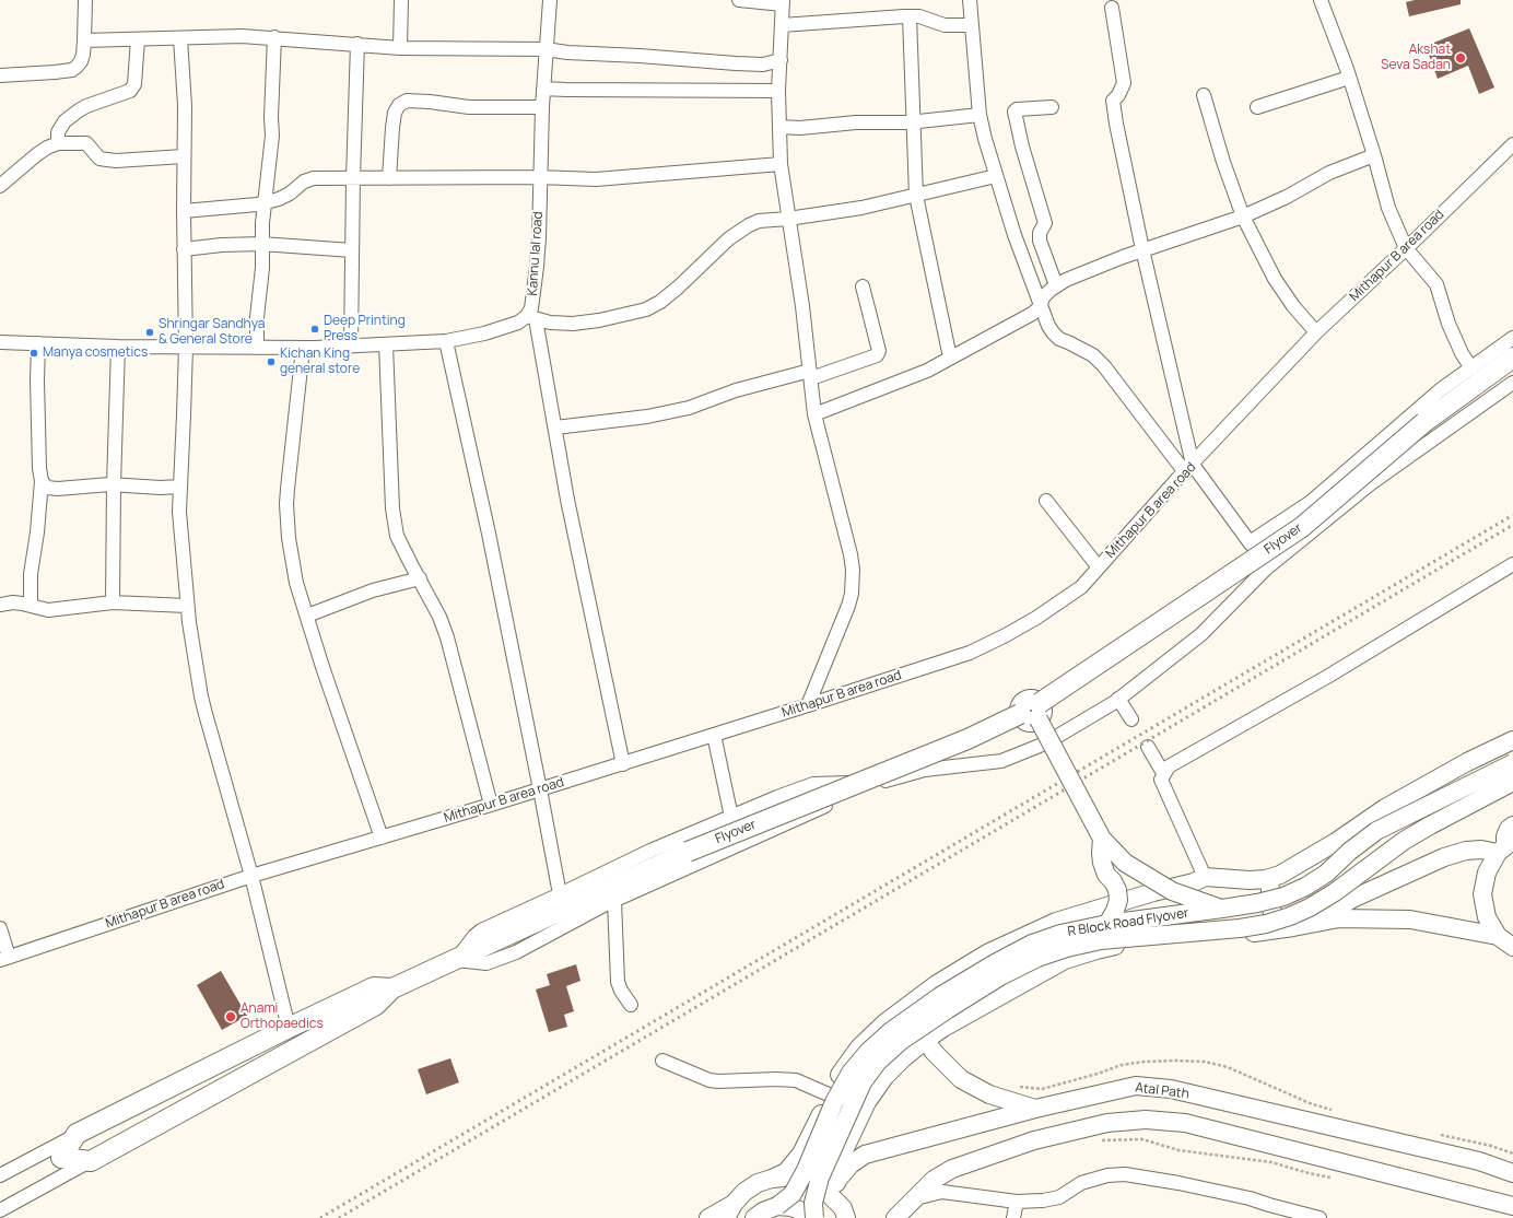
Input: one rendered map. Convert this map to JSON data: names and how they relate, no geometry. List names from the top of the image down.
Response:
{
  "streets": {
    "highway": ["Flyover"],
    "main road": ["R Block Road Flyover", "Atal Path"],
    "street": ["Kannu lal road", "Mithapur B area road"]
  },
  "places": [
    "Akshat Seva Sadan",
    "Deep Printing Press",
    "Shringar Sandhya & General Store",
    "Manya cosmetics",
    "Kichan King general store",
    "Anami Orthopaedics"
  ]
}
